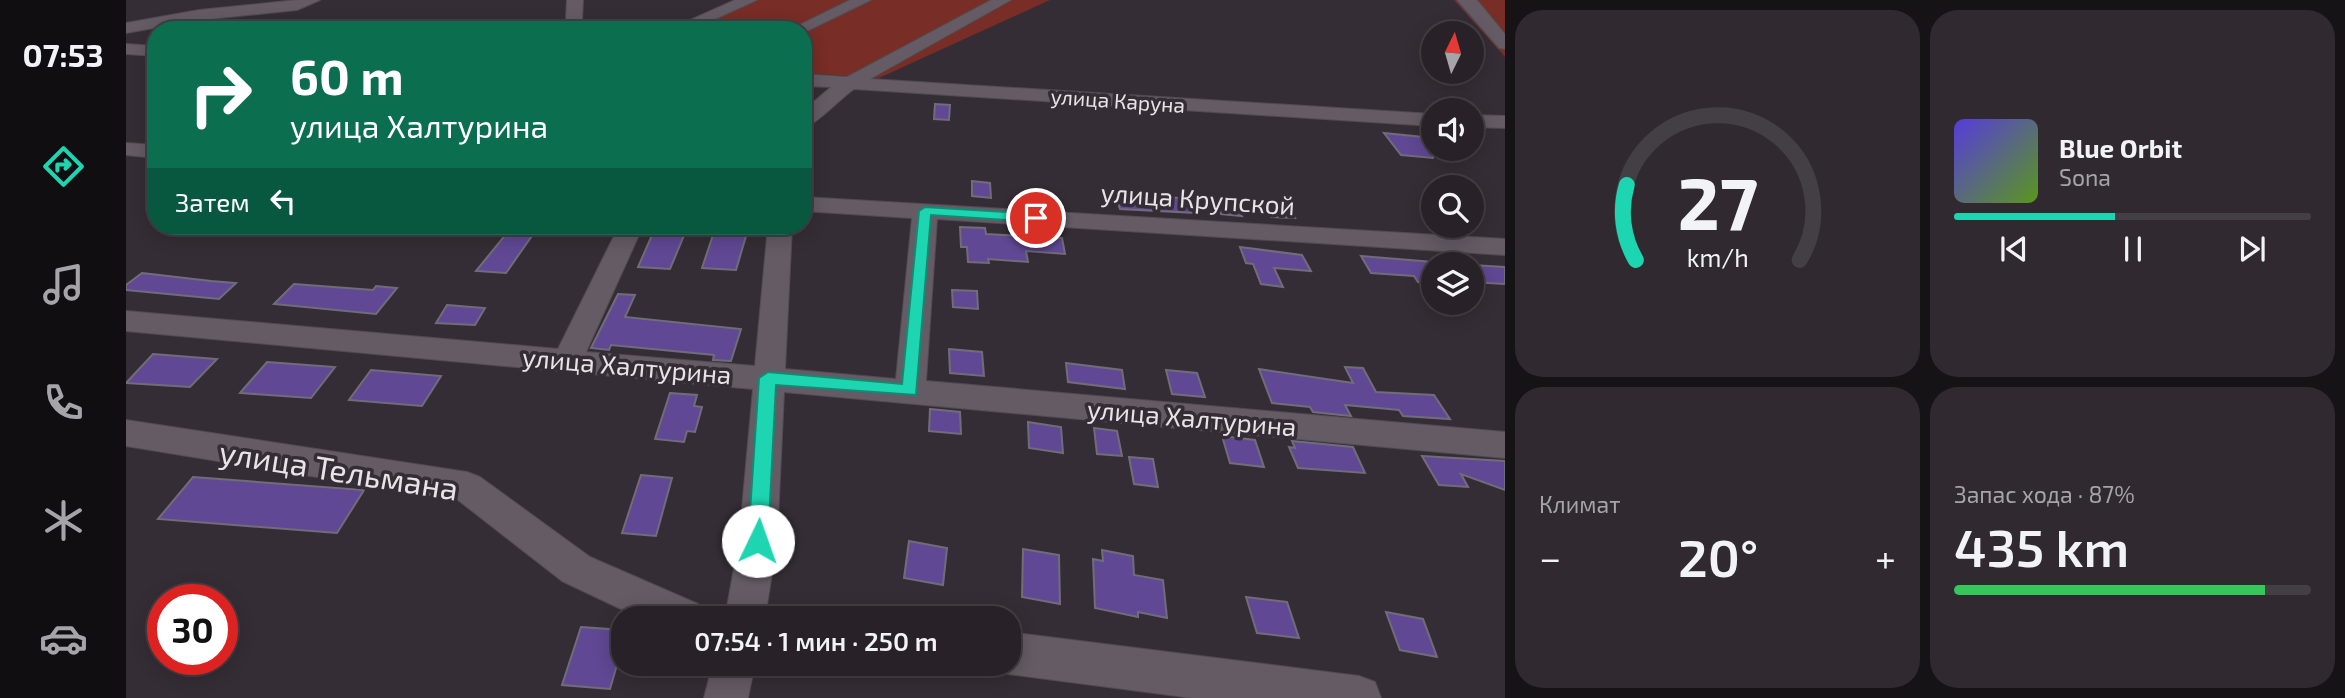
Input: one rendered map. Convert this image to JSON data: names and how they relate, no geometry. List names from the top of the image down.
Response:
{
  "streets": {
    "street": [
      "улица Каруна",
      "улица Крупской",
      "улица Халтурина",
      "улица Тельмана"
    ]
  },
  "north": "top",
  "page": {
    "tabs": "07:53",
    "turn": ["60 m", "улица Халтурина"],
    "song": ["Blue Orbit", "Sona"],
    "then": "Затем",
    "tile": [
      "Климат",
      ["Запас хода · 87%", "435 km"]
    ],
    "heat": ["−", "20°", "+"],
    "limit": "30",
    "trip": "07:54 · 1 мин · 250 m",
    "gauge": ["27", "km/h"]
  }
}
